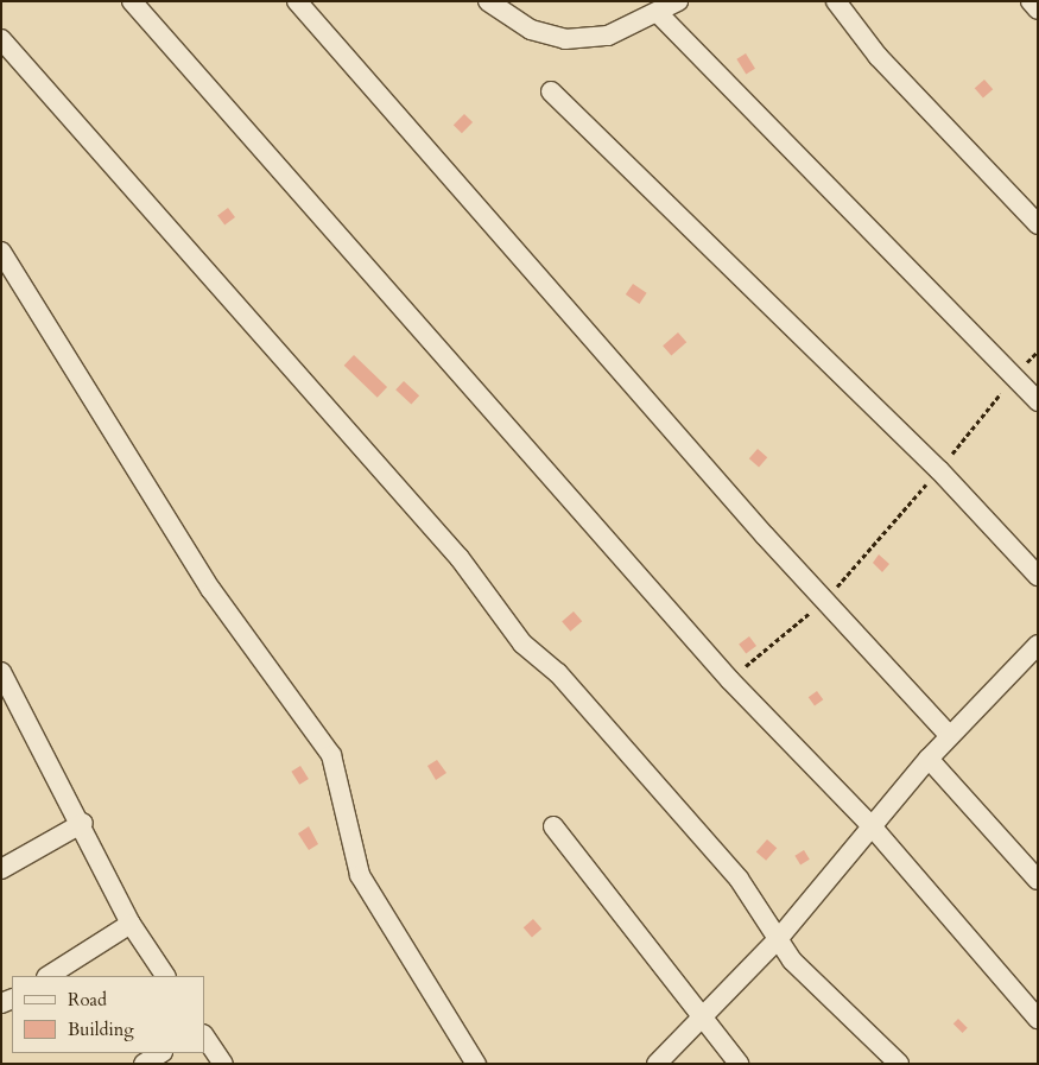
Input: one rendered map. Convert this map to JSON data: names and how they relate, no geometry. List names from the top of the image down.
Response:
{
  "legend": ["Road", "Building"]
}
